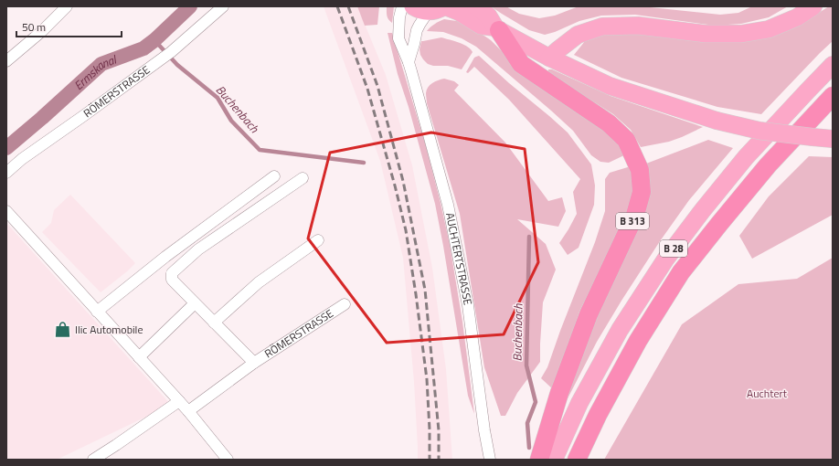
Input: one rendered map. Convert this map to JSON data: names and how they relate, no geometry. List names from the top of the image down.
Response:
{
  "streets": {
    "highway": ["B 313", "B 28"],
    "street": ["RÖMERSTRASSE", "AUCHTERTSTRASSE"]
  },
  "water": ["Ermskanal", "Buchenbach"],
  "parks": ["Auchtert"],
  "places": {
    "shop": ["Ilic Automobile"]
  },
  "scale_bar": "50 m"
}
